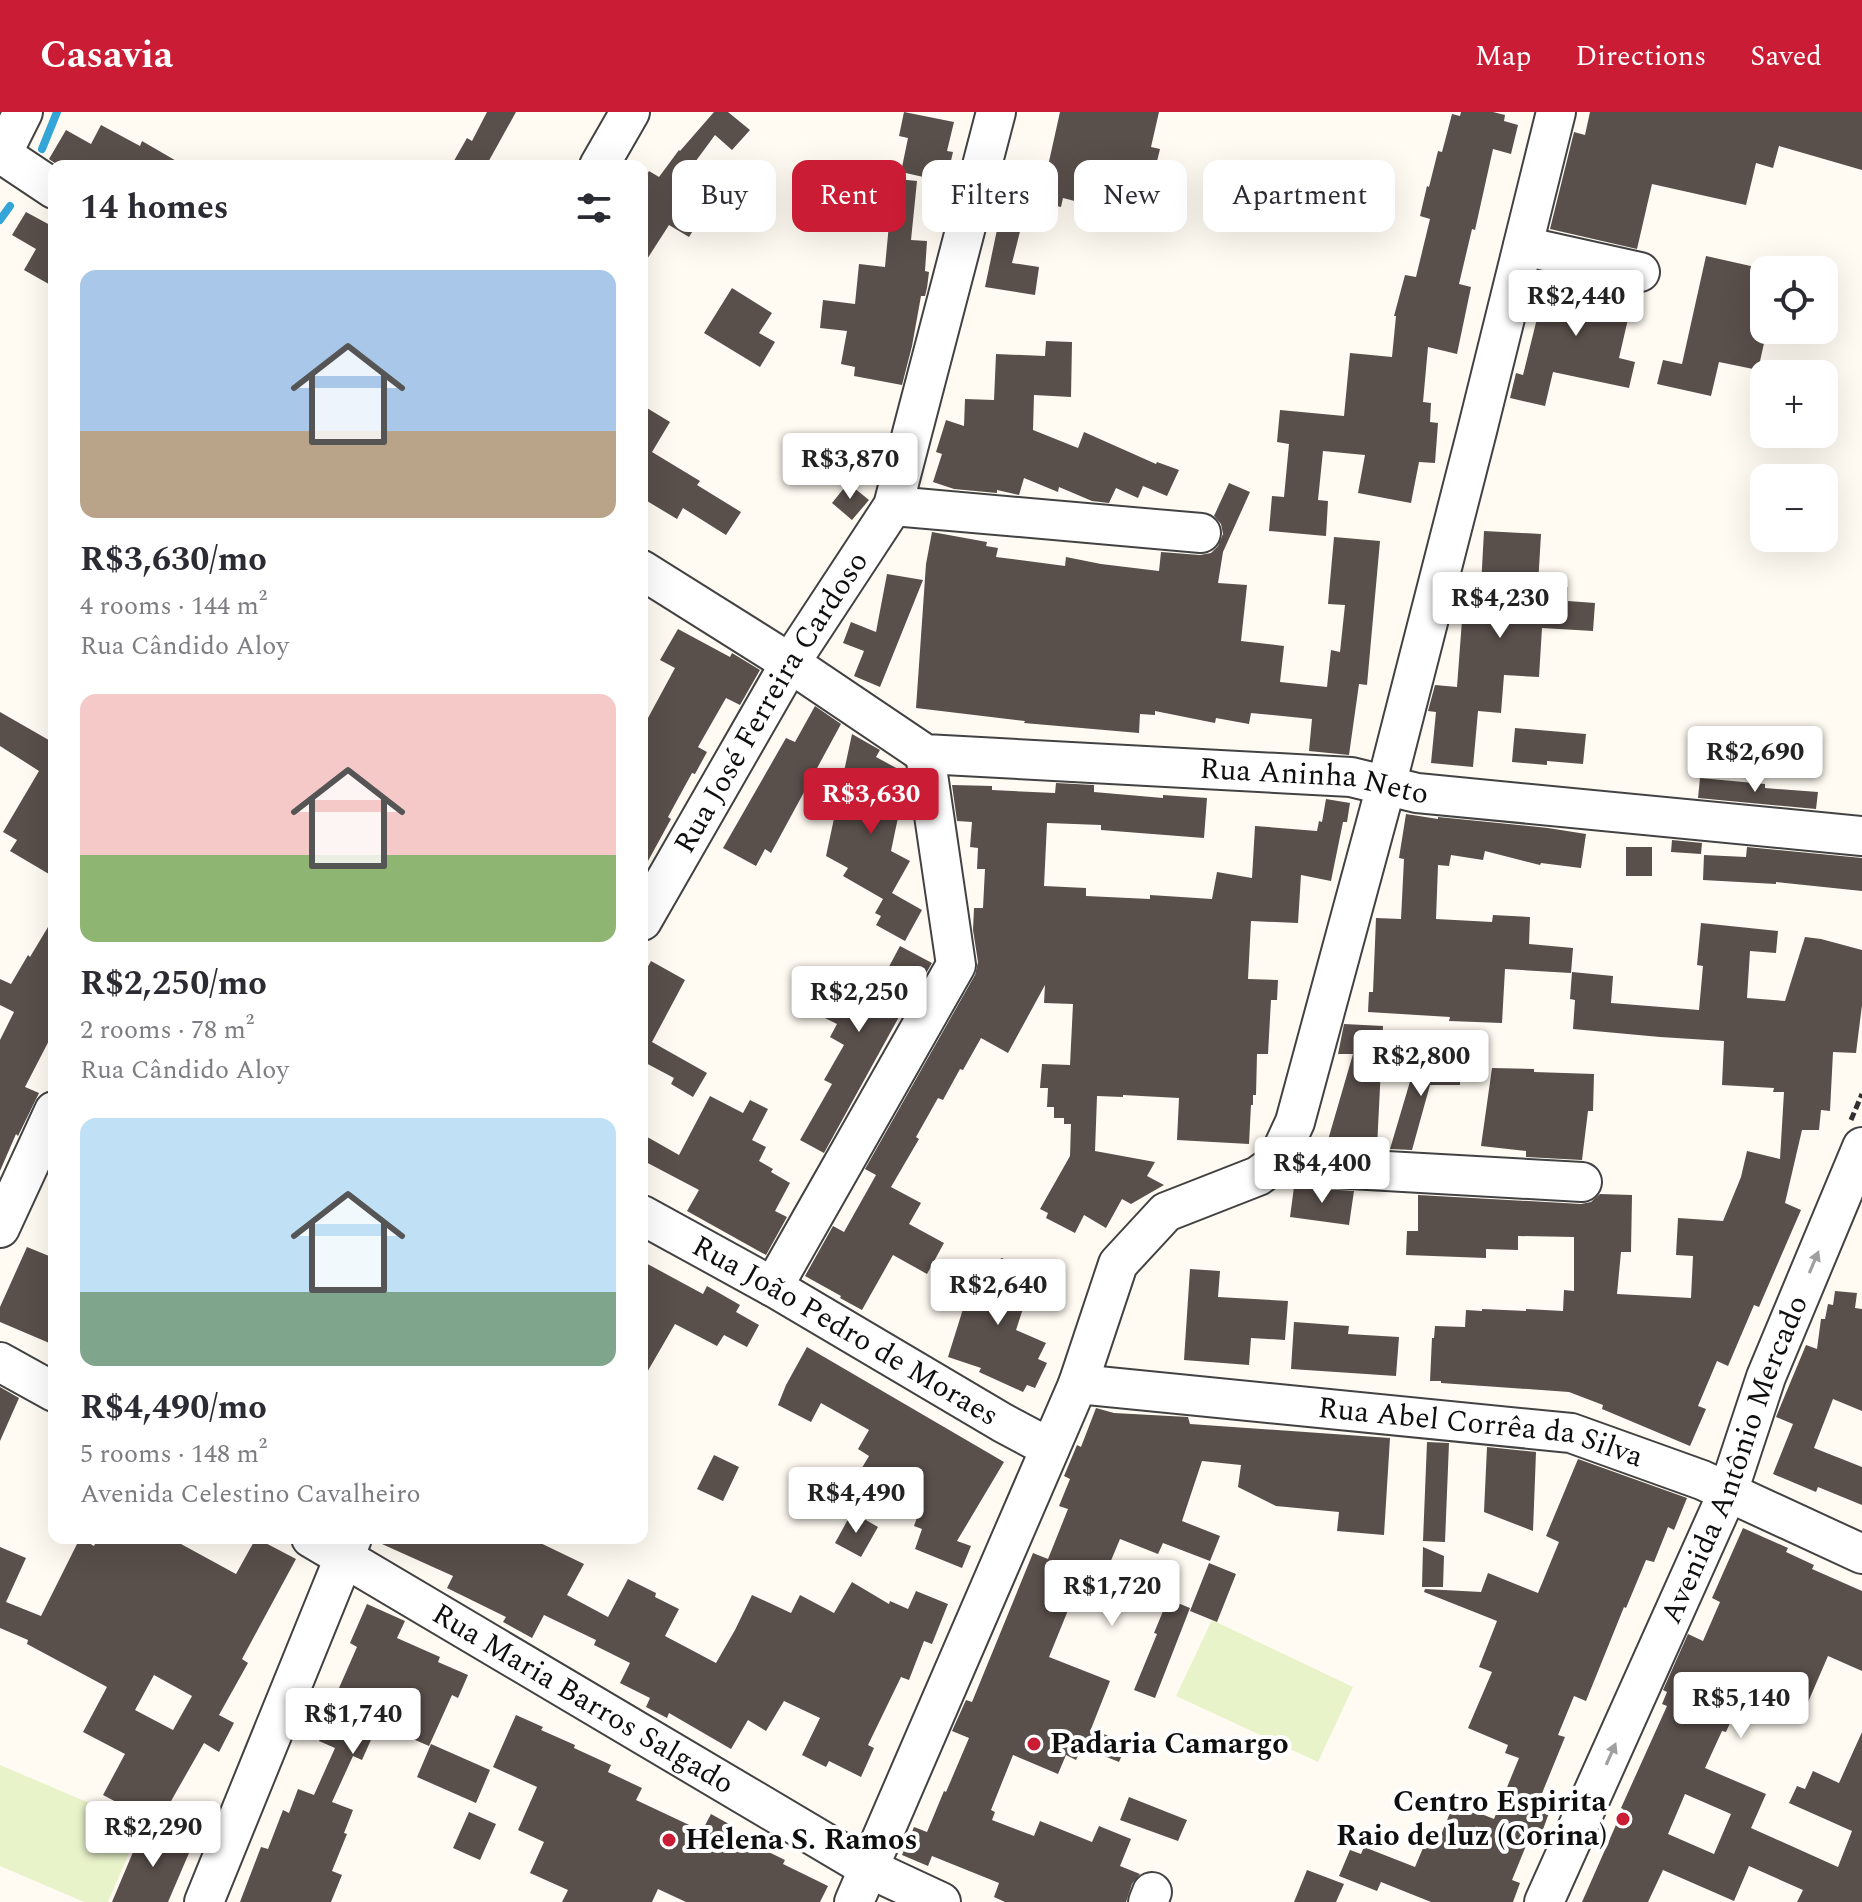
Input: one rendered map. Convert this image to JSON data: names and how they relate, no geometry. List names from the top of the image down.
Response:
{
  "streets": {
    "street": [
      "Rua José Ferreira Cardoso",
      "Rua Aninha Neto",
      "Rua João Pedro de Moraes",
      "Rua Abel Corrêa da Silva",
      "Avenida Antônio Mercado",
      "Rua Maria Barros Salgado"
    ]
  },
  "crossings": [
    ["Rua Abel Corrêa da Silva", "Avenida Antônio Mercado"]
  ],
  "one_way": ["Avenida Antônio Mercado"],
  "places": ["Padaria Camargo", "Centro Espirita Raio de luz (Corina)", "Helena S. Ramos"],
  "page": {
    "header": "Casavia",
    "nav": ["Map", "Directions", "Saved"],
    "chip": [
      "Buy",
      "Rent",
      "Filters",
      "New",
      "Apartment"
    ],
    "heading": "14 homes",
    "map_buttons": ["+", "−"],
    "list": [
      {
        "name": "R$3,630/mo",
        "note": "4 rooms · 144 m² · Rua Cândido Aloy"
      },
      {
        "name": "R$2,250/mo",
        "note": "2 rooms · 78 m² · Rua Cândido Aloy"
      },
      {
        "name": "R$4,490/mo",
        "note": "5 rooms · 148 m² · Avenida Celestino Cavalheiro"
      }
    ],
    "price": [
      "R$2,440",
      "R$3,870",
      "R$4,230",
      "R$2,690",
      "R$3,630",
      "R$2,250",
      "R$2,800",
      "R$4,400",
      "R$2,640",
      "R$4,490",
      "R$1,720",
      "R$5,140",
      "R$1,740",
      "R$2,290"
    ]
  }
}
